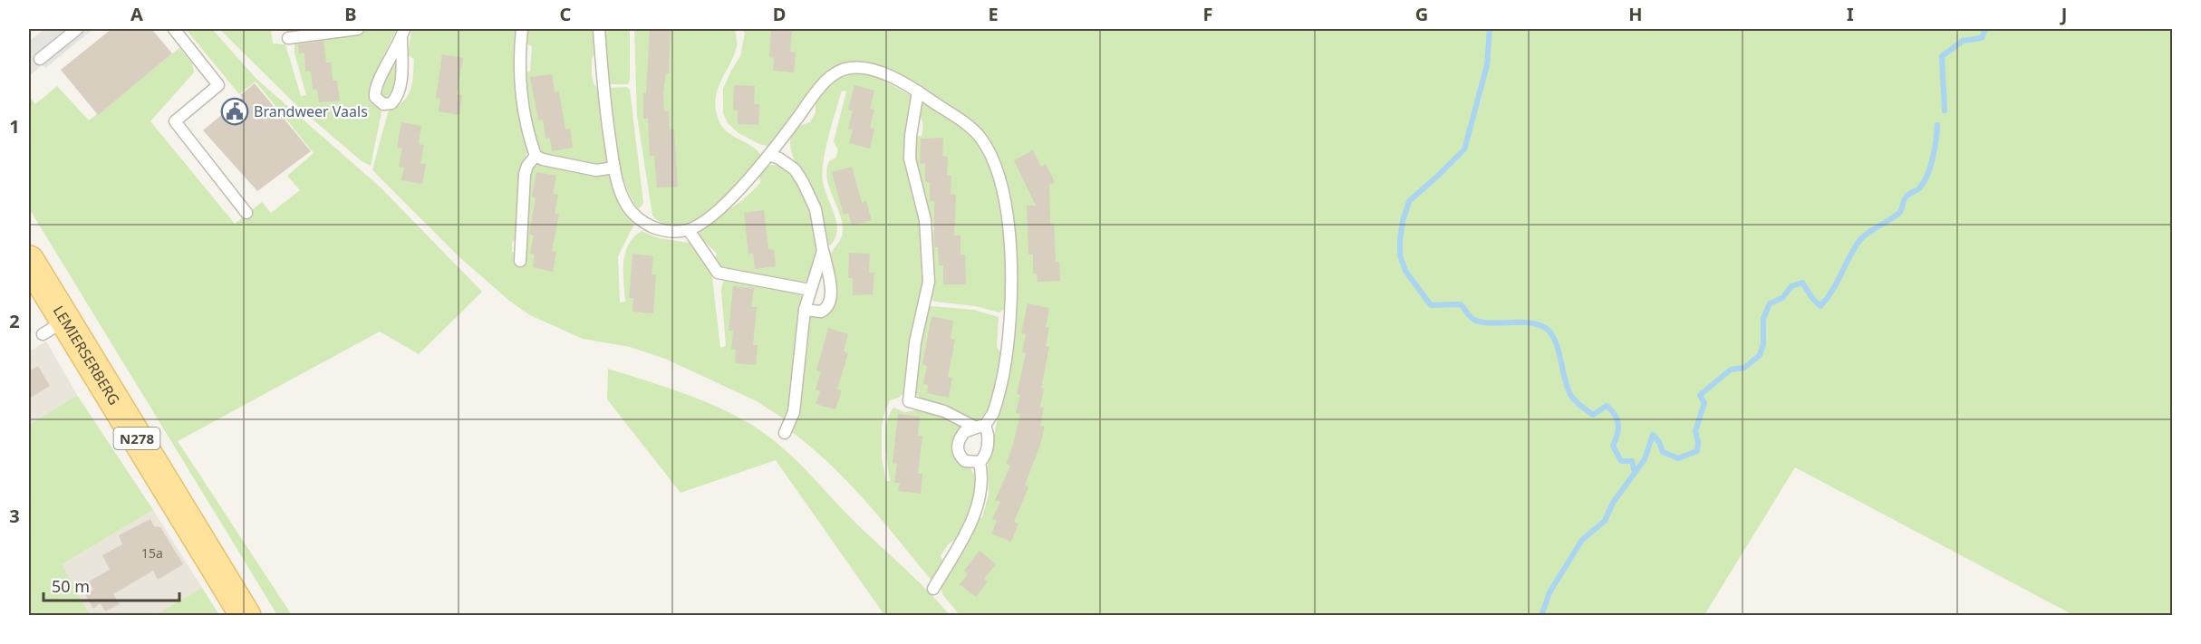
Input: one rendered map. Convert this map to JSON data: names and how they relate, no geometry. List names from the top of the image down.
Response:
{
  "streets": {
    "main road": ["LEMIERSERBERG", "N278"]
  },
  "places": {
    "public building": ["Brandweer Vaals"]
  },
  "house_numbers": ["15a"],
  "scale_bar": "50 m",
  "grid": {
    "columns": [
      "A",
      "B",
      "C",
      "D",
      "E",
      "F",
      "G",
      "H",
      "I",
      "J"
    ],
    "rows": ["1", "2", "3"]
  }
}
